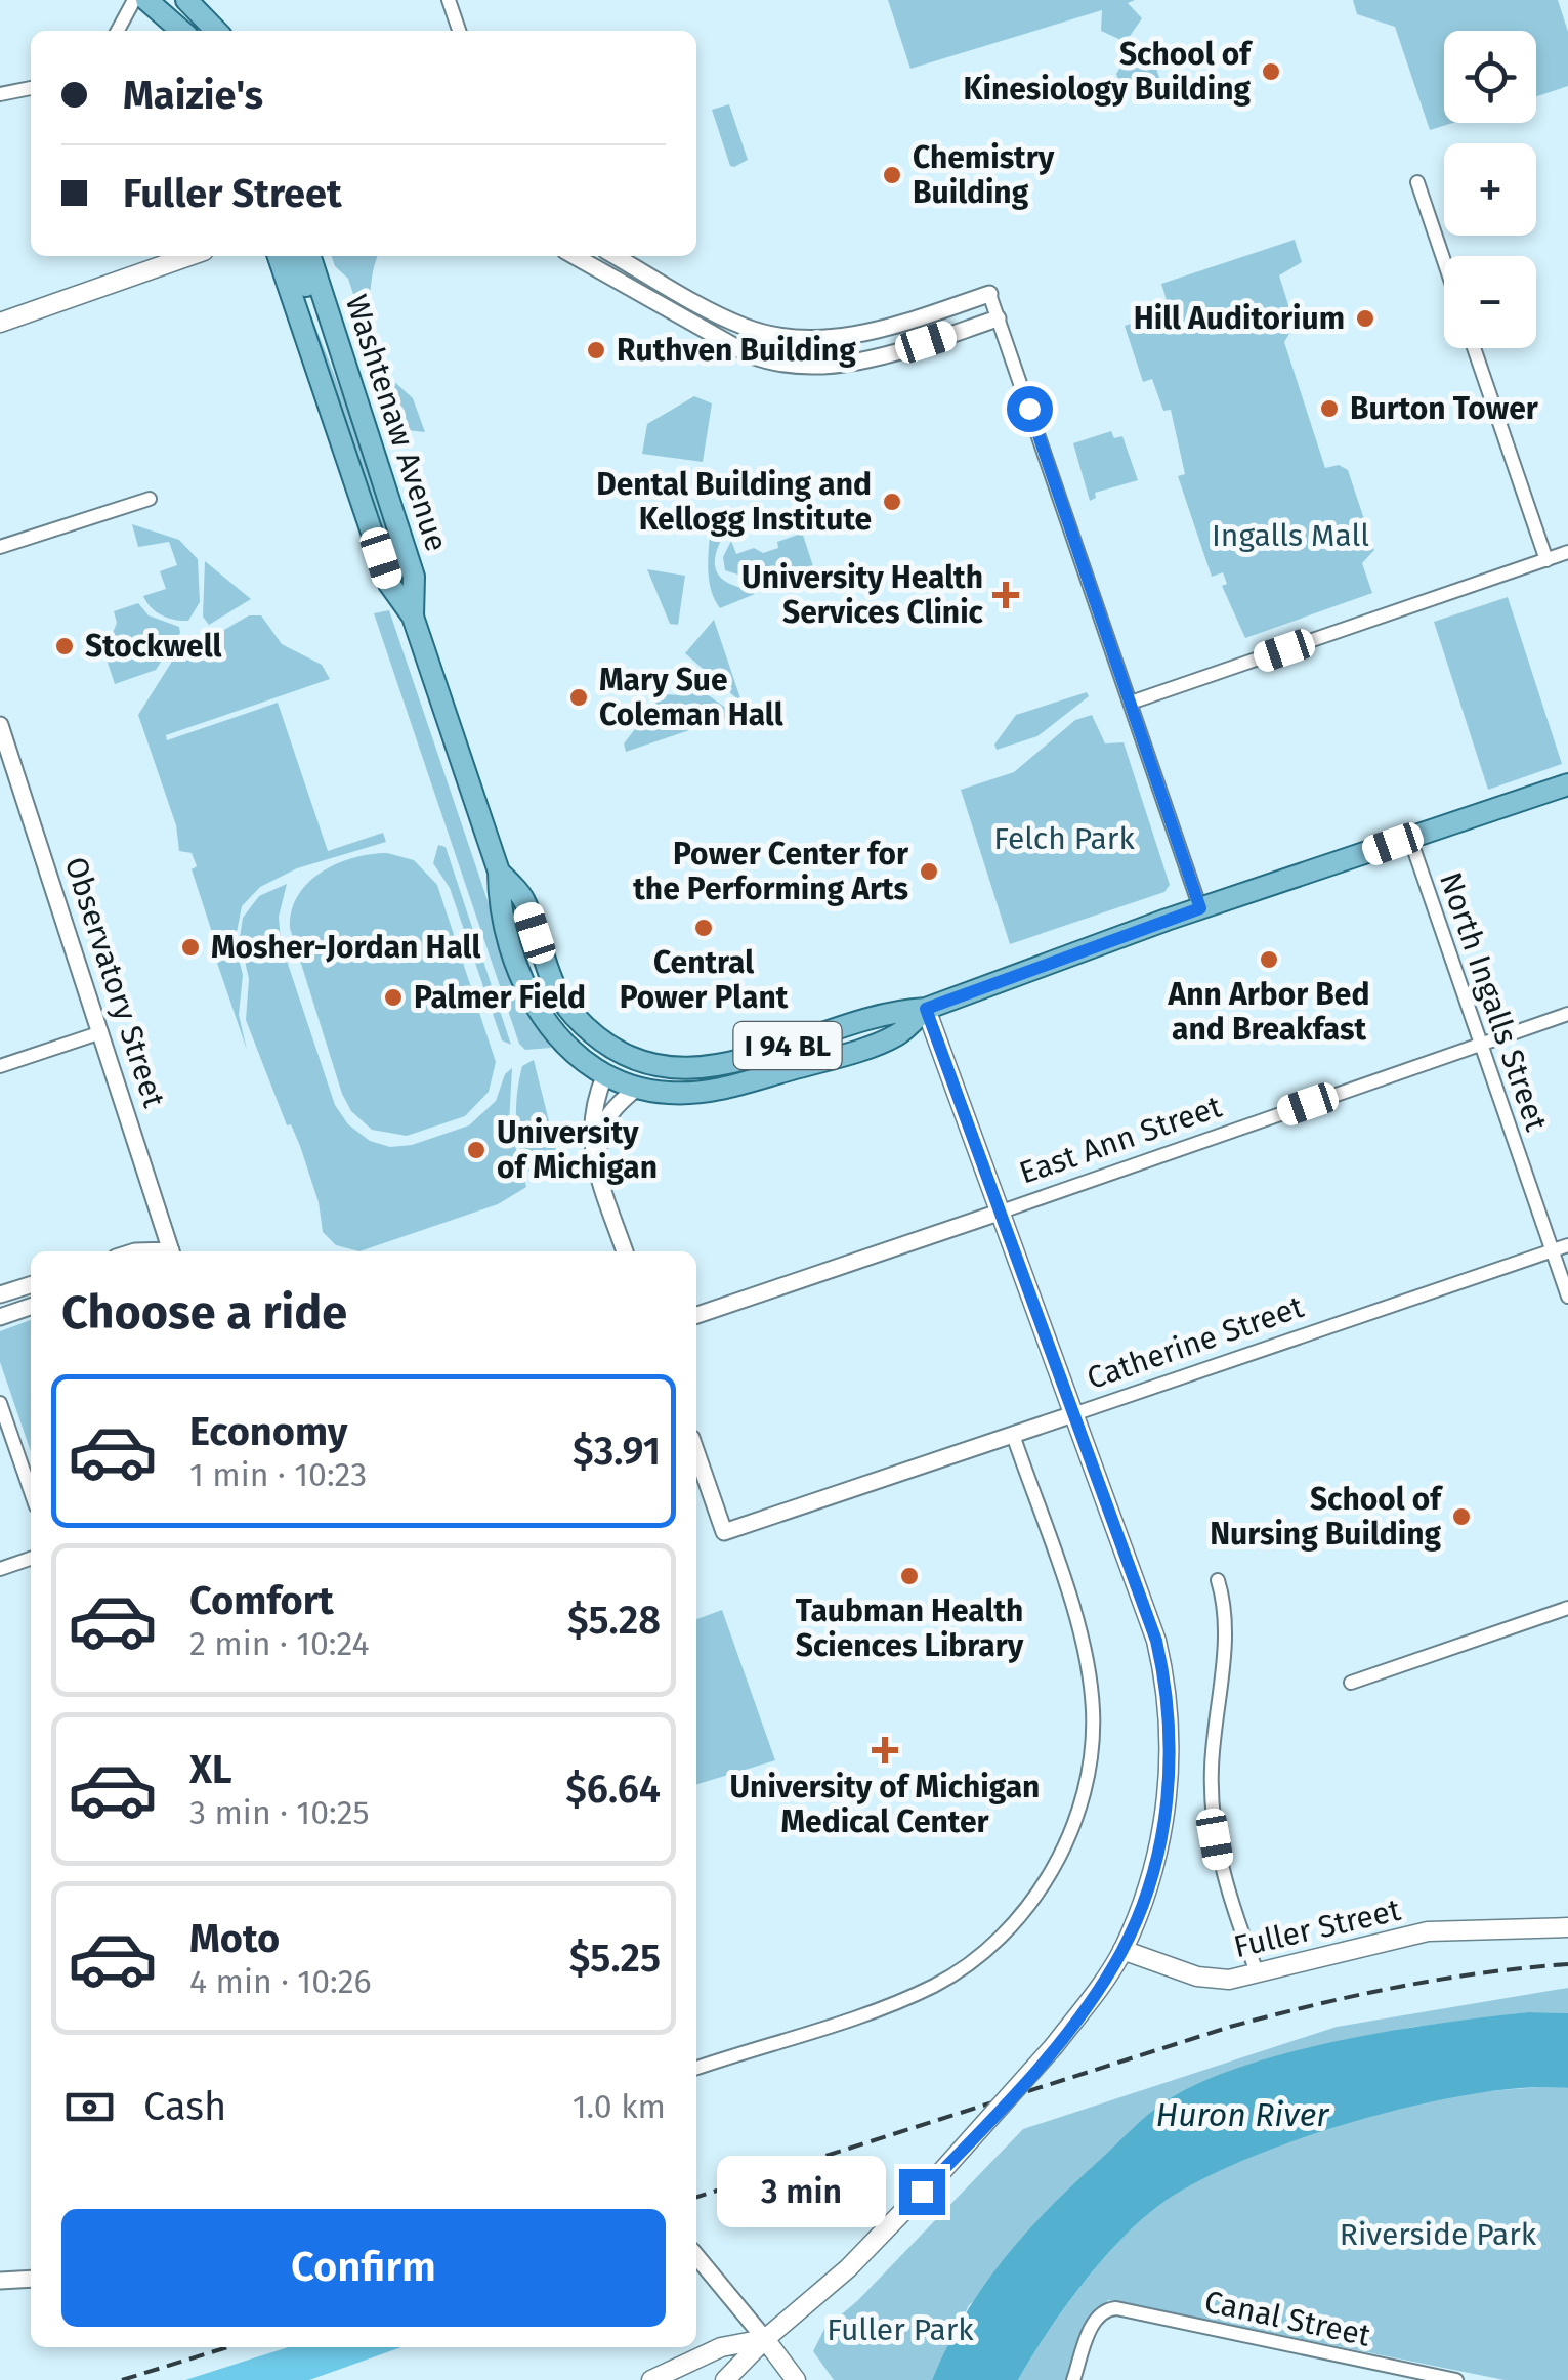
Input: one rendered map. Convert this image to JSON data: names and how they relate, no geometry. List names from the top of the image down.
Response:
{
  "streets": {
    "main road": ["Washtenaw Avenue", "I 94 BL", "Fuller Street"],
    "street": [
      "Observatory Street",
      "North Ingalls Street",
      "East Ann Street",
      "Catherine Street",
      "Canal Street"
    ]
  },
  "crossings": [
    ["Washtenaw Avenue", "I 94 BL"],
    ["North Ingalls Street", "I 94 BL"],
    ["North Ingalls Street", "East Ann Street"],
    ["North Ingalls Street", "Catherine Street"]
  ],
  "water": ["Huron River"],
  "parks": [
    "Ingalls Mall",
    "Felch Park",
    "Riverside Park",
    "Fuller Park"
  ],
  "places": {
    "other": [
      "School of Kinesiology Building",
      "Chemistry Building",
      "Hill Auditorium",
      "Ruthven Building",
      "Burton Tower",
      "Dental Building and Kellogg Institute",
      "Stockwell",
      "Mary Sue Coleman Hall",
      "Power Center for the Performing Arts",
      "Central Power Plant",
      "Mosher-Jordan Hall",
      "Ann Arbor Bed and Breakfast",
      "Palmer Field",
      "University of Michigan",
      "School of Nursing Building",
      "Taubman Health Sciences Library"
    ],
    "health": ["University Health Services Clinic", "University of Michigan Medical Center"]
  },
  "page": {
    "map_buttons": ["+", "−"],
    "banner": ["Maizie's", "Fuller Street"],
    "heading": "Choose a ride",
    "list": [
      {
        "name": "Economy",
        "note": "1 min · 10:23",
        "value": "$3.91"
      },
      {
        "name": "Comfort",
        "note": "2 min · 10:24",
        "value": "$5.28"
      },
      {
        "name": "XL",
        "note": "3 min · 10:25",
        "value": "$6.64"
      },
      {
        "name": "Moto",
        "note": "4 min · 10:26",
        "value": "$5.25"
      }
    ],
    "pay": ["Cash", "1.0 km"],
    "bubble": "3 min",
    "buttons": "Confirm"
  }
}
